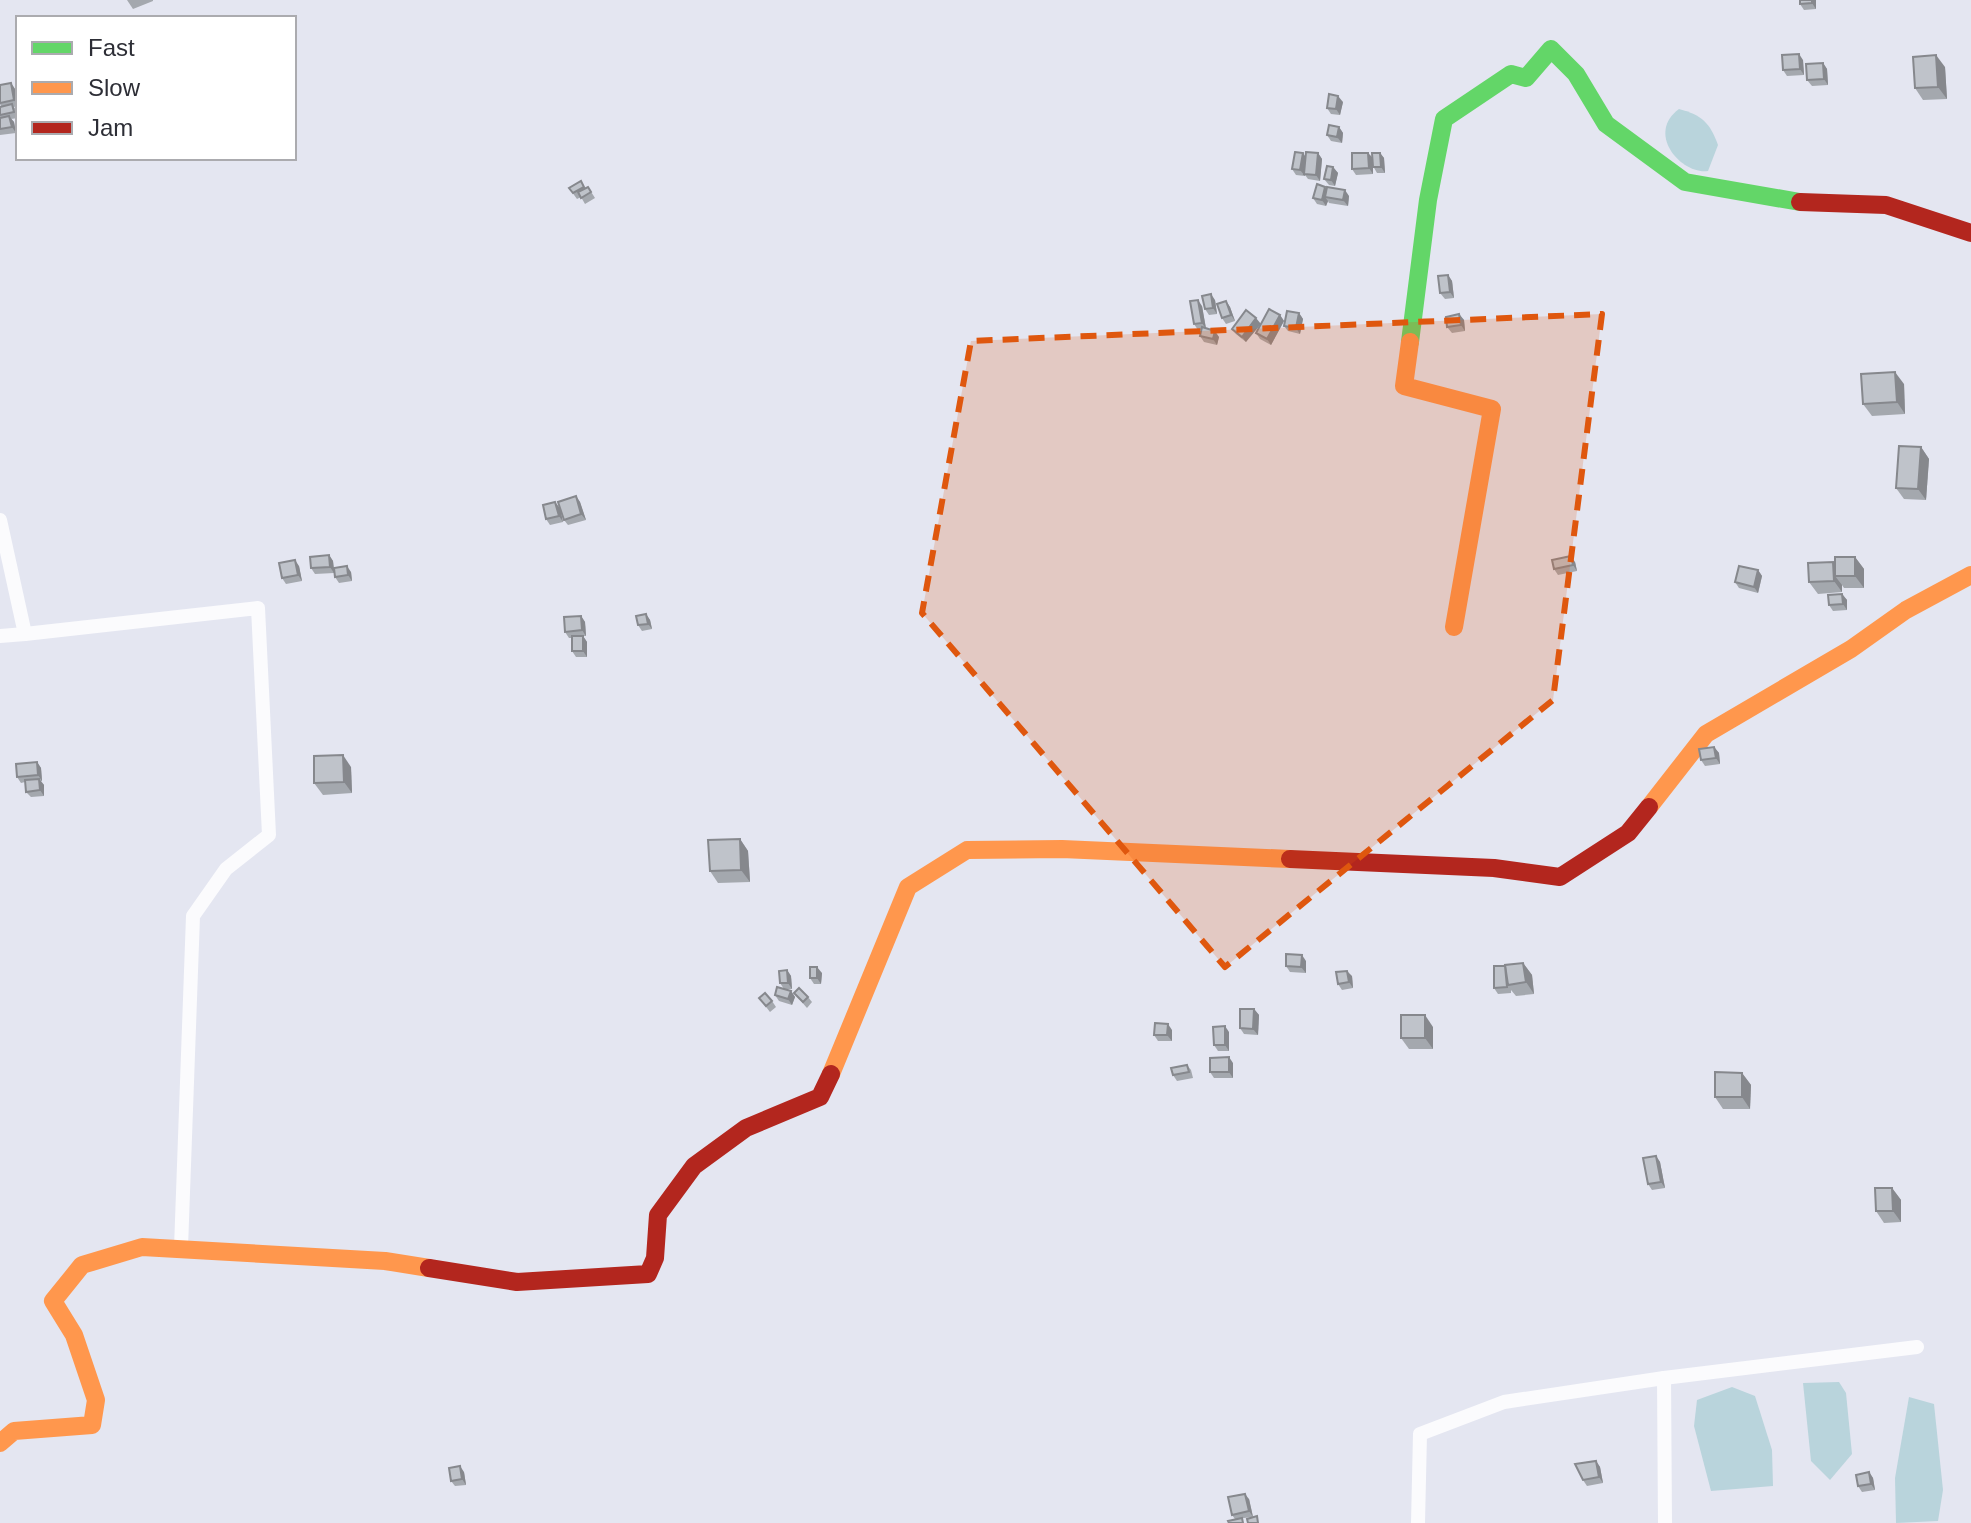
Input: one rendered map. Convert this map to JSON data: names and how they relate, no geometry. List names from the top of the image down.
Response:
{
  "legend": ["Fast", "Slow", "Jam"]
}
